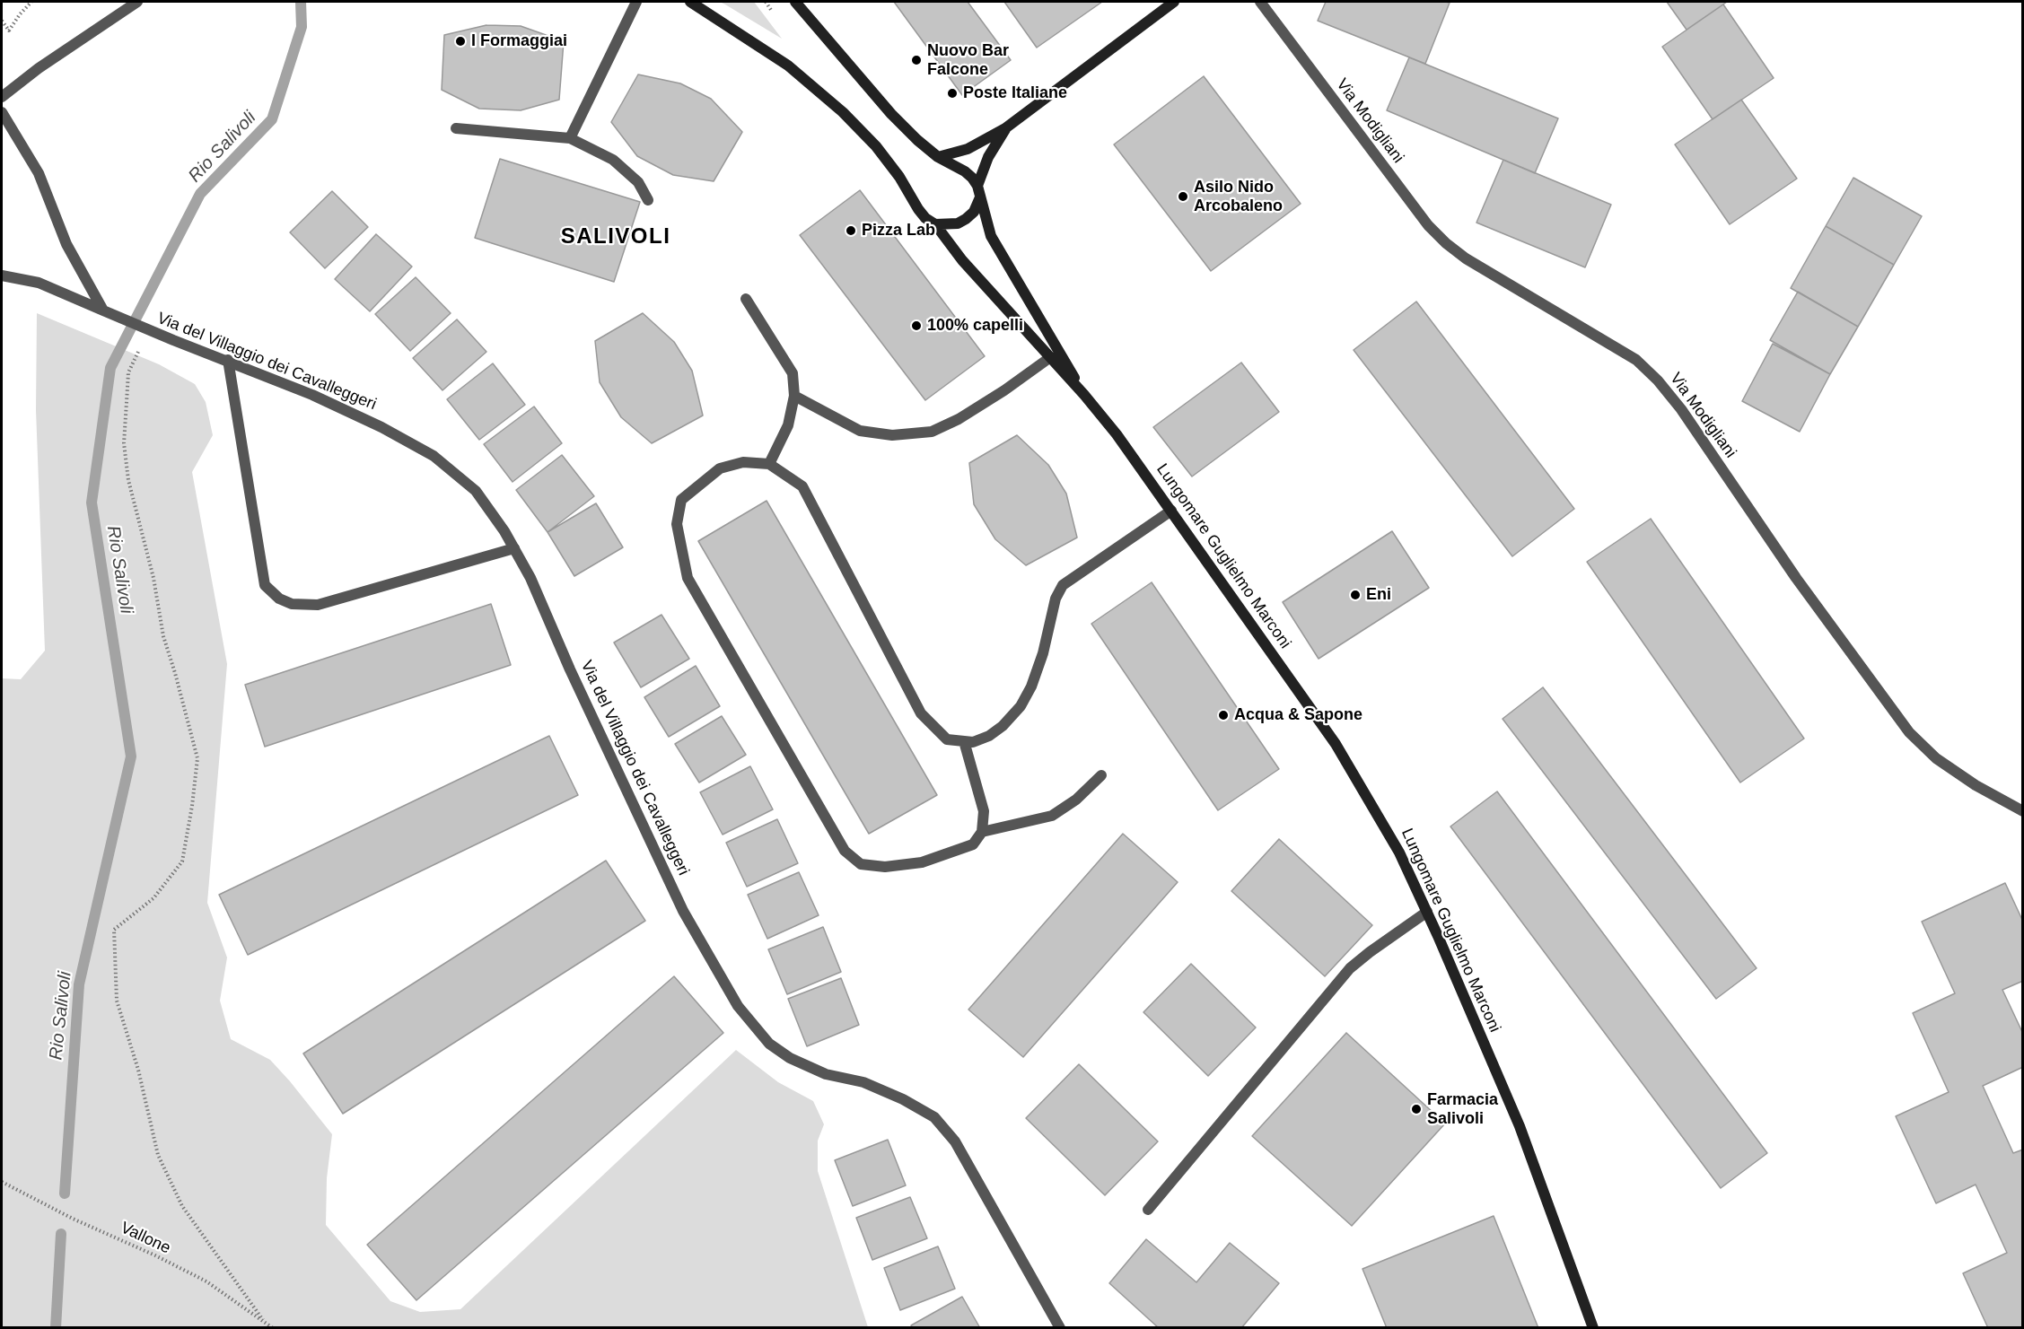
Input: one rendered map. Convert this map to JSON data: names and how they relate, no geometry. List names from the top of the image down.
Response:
{
  "streets": {
    "street": ["Via Modigliani", "Via del Villaggio dei Cavalleggeri", "Lungomare Guglielmo Marconi"],
    "path": ["Vallone"]
  },
  "districts": ["SALIVOLI"],
  "water": ["Rio Salivoli"],
  "places": [
    "I Formaggiai",
    "Nuovo Bar Falcone",
    "Poste Italiane",
    "Asilo Nido Arcobaleno",
    "Pizza Lab",
    "100% capelli",
    "Eni",
    "Acqua & Sapone",
    "Farmacia Salivoli"
  ]
}
